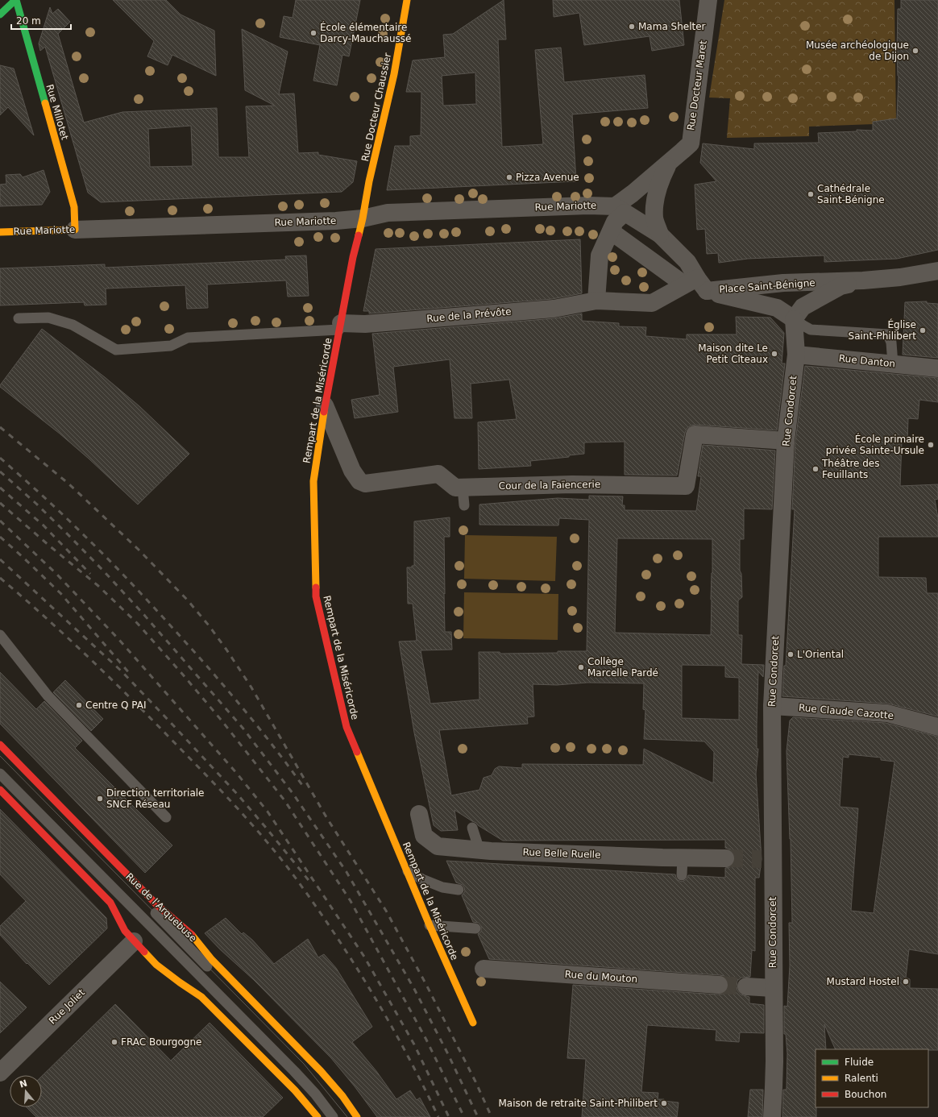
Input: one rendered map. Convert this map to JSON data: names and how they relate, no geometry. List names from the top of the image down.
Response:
{
  "streets": {
    "main road": [
      "Rue Docteur Chaussier",
      "Rue Millotet",
      "Rue Mariotte",
      "Rempart de la Miséricorde",
      "Rue de l'Arquebuse"
    ],
    "street": [
      "Rue Docteur Maret",
      "Place Saint-Bénigne",
      "Rue de la Prévôte",
      "Rue Danton",
      "Rue Condorcet",
      "Cour de la Faïencerie",
      "Rue Claude Cazotte",
      "Rue Belle Ruelle",
      "Rue du Mouton",
      "Rue Joliet"
    ]
  },
  "crossings": [
    ["Rue Docteur Maret", "Rue Mariotte"],
    ["Rue Docteur Chaussier", "Rue Mariotte"],
    ["Rue Docteur Chaussier", "Rempart de la Miséricorde"],
    ["Rue Millotet", "Rue Mariotte"],
    ["Rue Mariotte", "Rempart de la Miséricorde"],
    ["Place Saint-Bénigne", "Rue de la Prévôte"],
    ["Place Saint-Bénigne", "Rue Condorcet"],
    ["Rue de la Prévôte", "Rempart de la Miséricorde"],
    ["Rue Danton", "Rue Condorcet"],
    ["Rempart de la Miséricorde", "Cour de la Faïencerie"],
    ["Rue Condorcet", "Cour de la Faïencerie"],
    ["Rue Condorcet", "Rue Claude Cazotte"]
  ],
  "places": [
    "Mama Shelter",
    "École élémentaire Darcy-Mauchaussé",
    "Musée archéologique de Dijon",
    "Pizza Avenue",
    "Cathédrale Saint-Bénigne",
    "Église Saint-Philibert",
    "Maison dite Le Petit Cîteaux",
    "École primaire privée Sainte-Ursule",
    "Théâtre des Feuillants",
    "L'Oriental",
    "Collège Marcelle Pardé",
    "Centre Q PAI",
    "Direction territoriale SNCF Réseau",
    "Mustard Hostel",
    "FRAC Bourgogne",
    "Maison de retraite Saint-Philibert"
  ],
  "legend": ["Fluide", "Ralenti", "Bouchon"],
  "scale_bar": "20 m",
  "north": "top"
}
